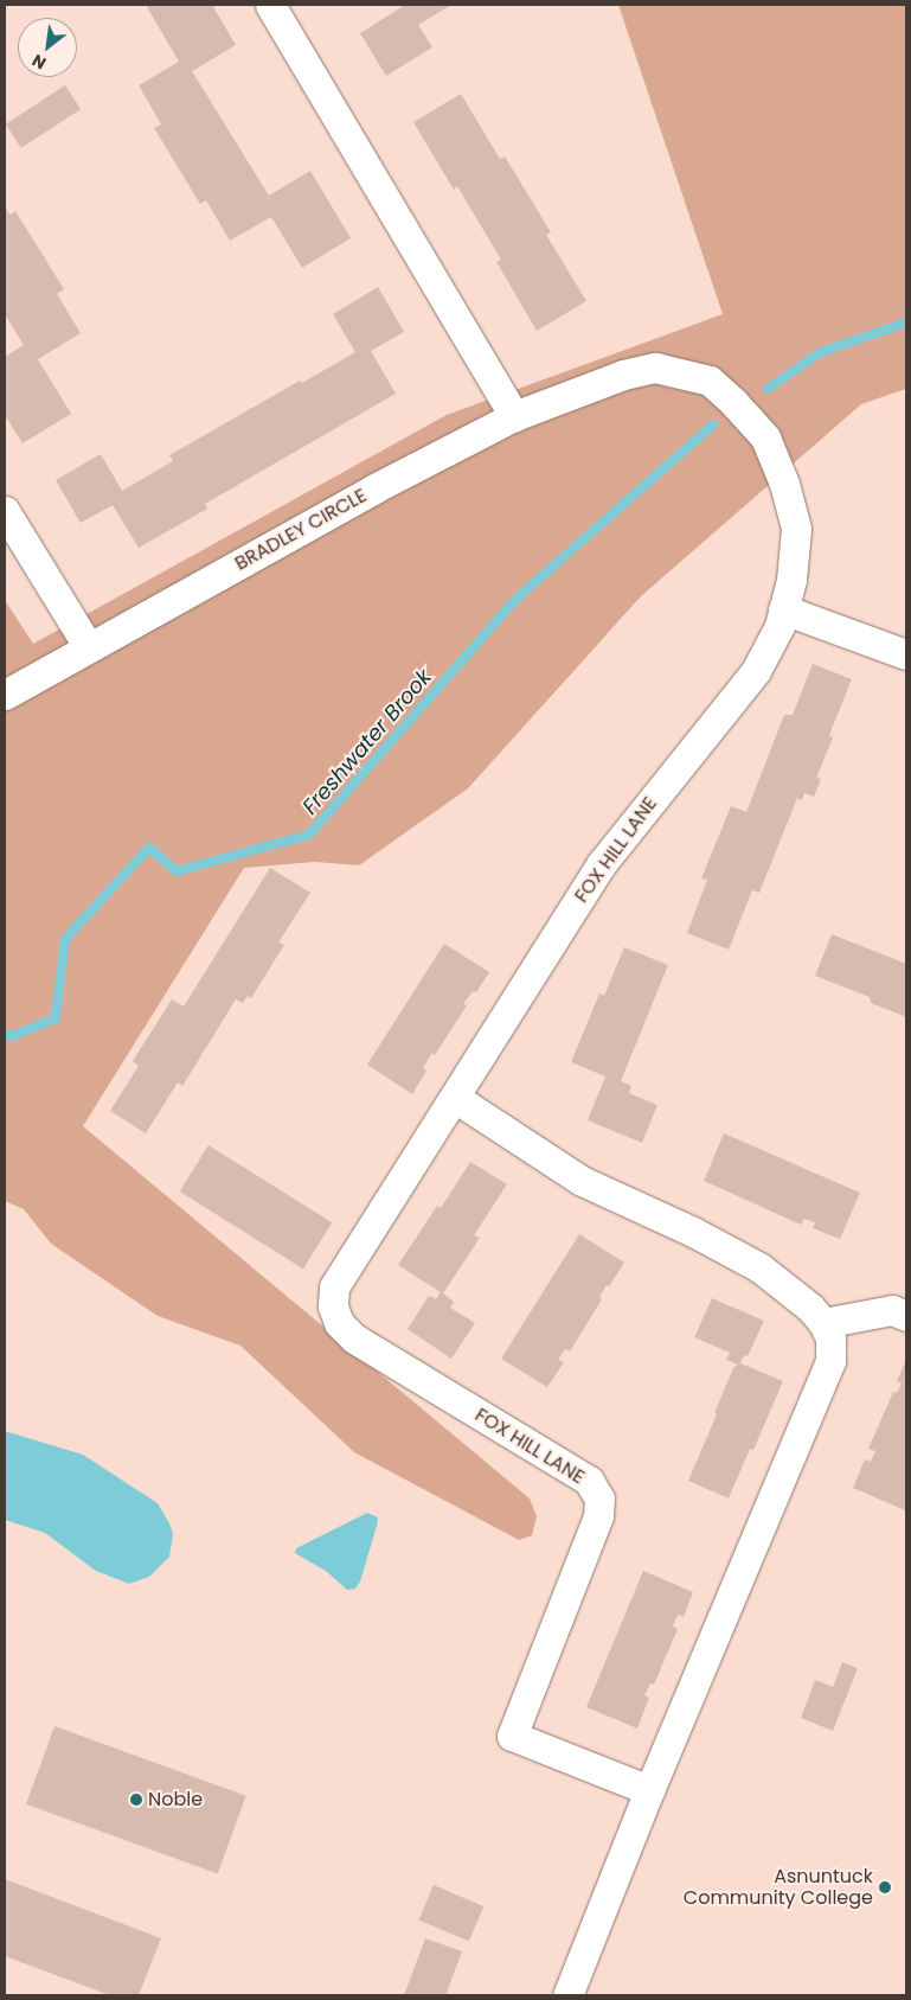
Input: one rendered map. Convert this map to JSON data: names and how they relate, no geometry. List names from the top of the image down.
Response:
{
  "streets": {
    "street": ["BRADLEY CIRCLE", "FOX HILL LANE"]
  },
  "crossings": [
    ["BRADLEY CIRCLE", "FOX HILL LANE"]
  ],
  "water": ["Freshwater Brook"],
  "places": ["Noble", "Asnuntuck Community College"],
  "north": "bottom left"
}
